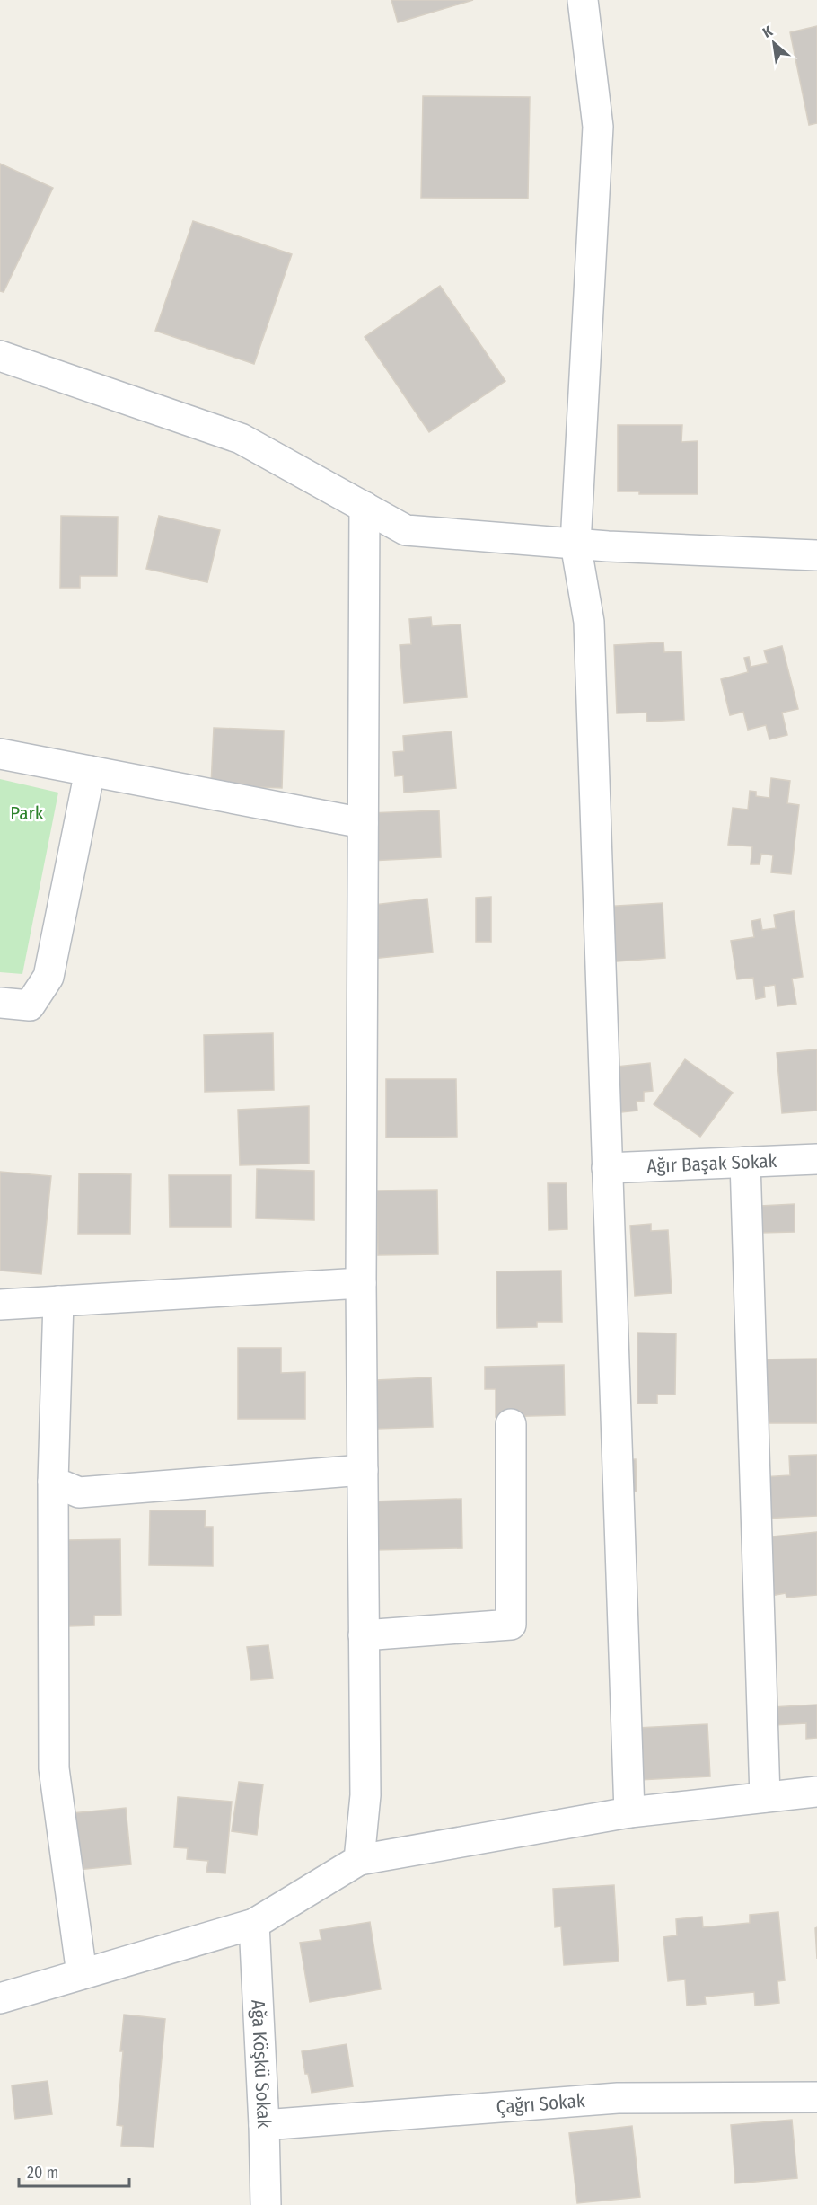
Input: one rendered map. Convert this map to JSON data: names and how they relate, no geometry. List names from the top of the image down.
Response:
{
  "streets": {
    "street": ["Ağır Başak Sokak", "Ağa Köşkü Sokak", "Çağrı Sokak"]
  },
  "crossings": [
    ["Ağa Köşkü Sokak", "Çağrı Sokak"]
  ],
  "parks": ["Park"],
  "scale_bar": "20 m",
  "north": "top left"
}
